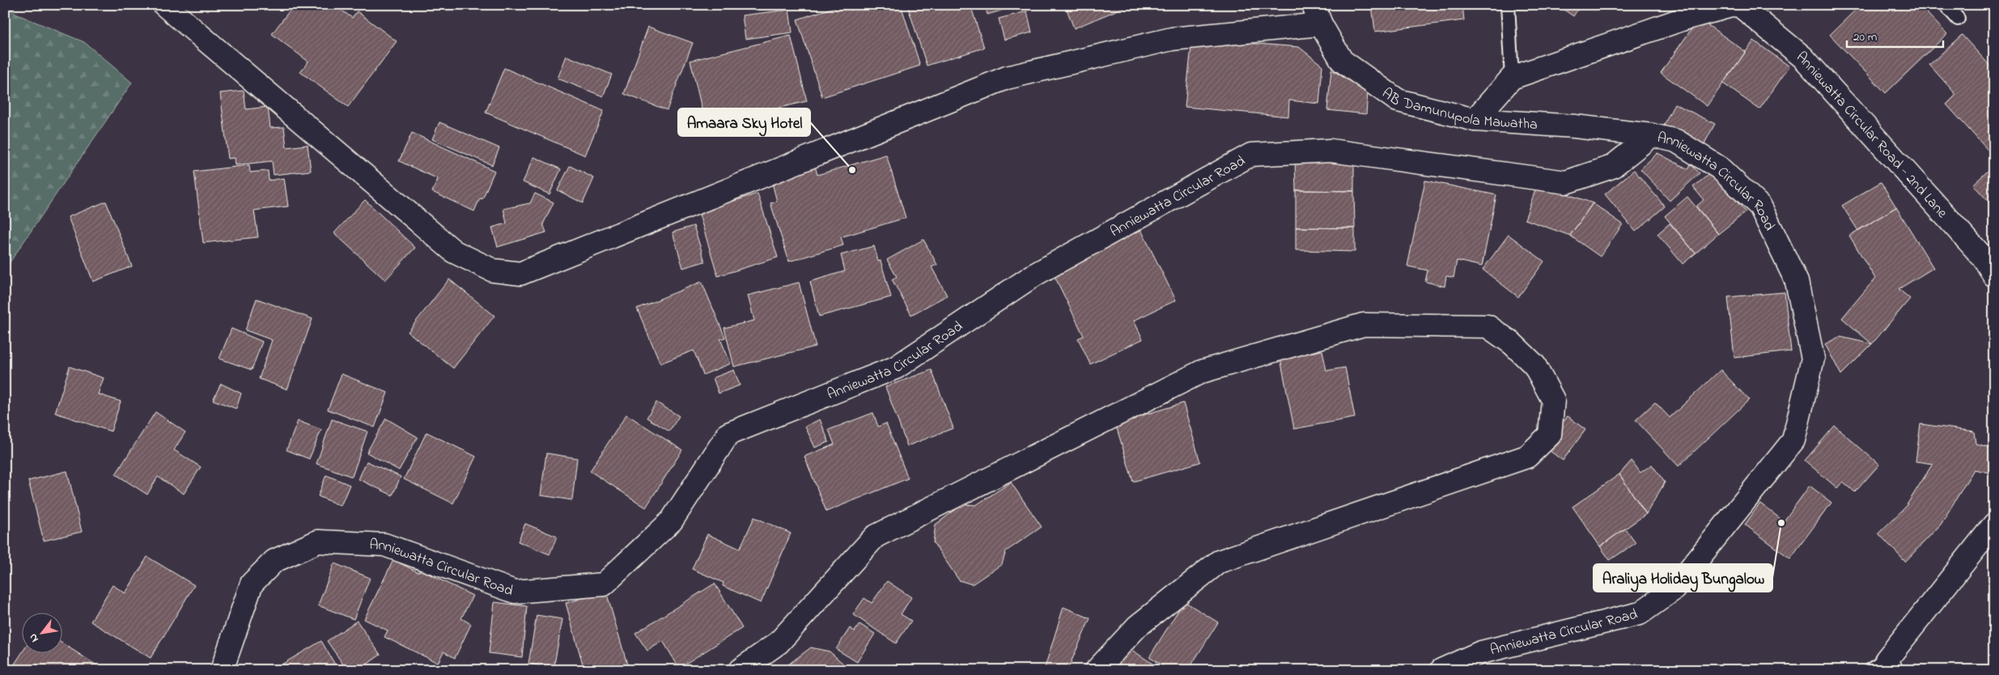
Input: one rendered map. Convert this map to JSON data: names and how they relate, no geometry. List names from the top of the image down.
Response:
{
  "streets": {
    "street": ["AB Damunupola Mawatha", "Anniewatta Circular Road - 2nd Lane", "Anniewatta Circular Road"]
  },
  "crossings": [
    ["AB Damunupola Mawatha", "Anniewatta Circular Road"]
  ],
  "places": ["Amaara Sky Hotel", "Araliya Holiday Bungalow"],
  "scale_bar": "20 m",
  "north": "bottom left"
}
